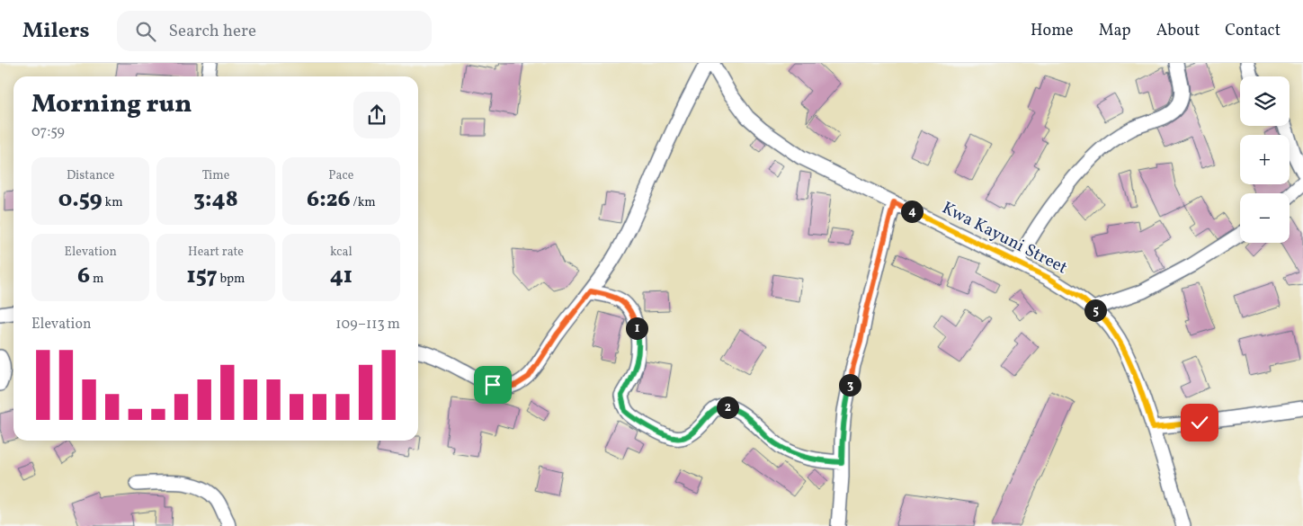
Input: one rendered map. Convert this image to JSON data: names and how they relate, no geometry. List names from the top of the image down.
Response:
{
  "streets": {
    "street": ["Kwa Kayuni Street"]
  },
  "page": {
    "header": "Milers",
    "search": "Search here",
    "nav": [
      "Home",
      "Map",
      "About",
      "Contact"
    ],
    "map_buttons": ["+", "−"],
    "heading": ["Morning run", "07:59"],
    "stats": [
      ["Distance", "0.59 km"],
      ["Time", "3:48"],
      ["Pace", "6:26 /km"],
      ["Elevation", "6 m"],
      ["Heart rate", "157 bpm"],
      ["kcal", "41"]
    ],
    "pins": [
      "4",
      "5",
      "1",
      "3",
      "2"
    ],
    "chart": ["Elevation", "109–113 m"]
  }
}
